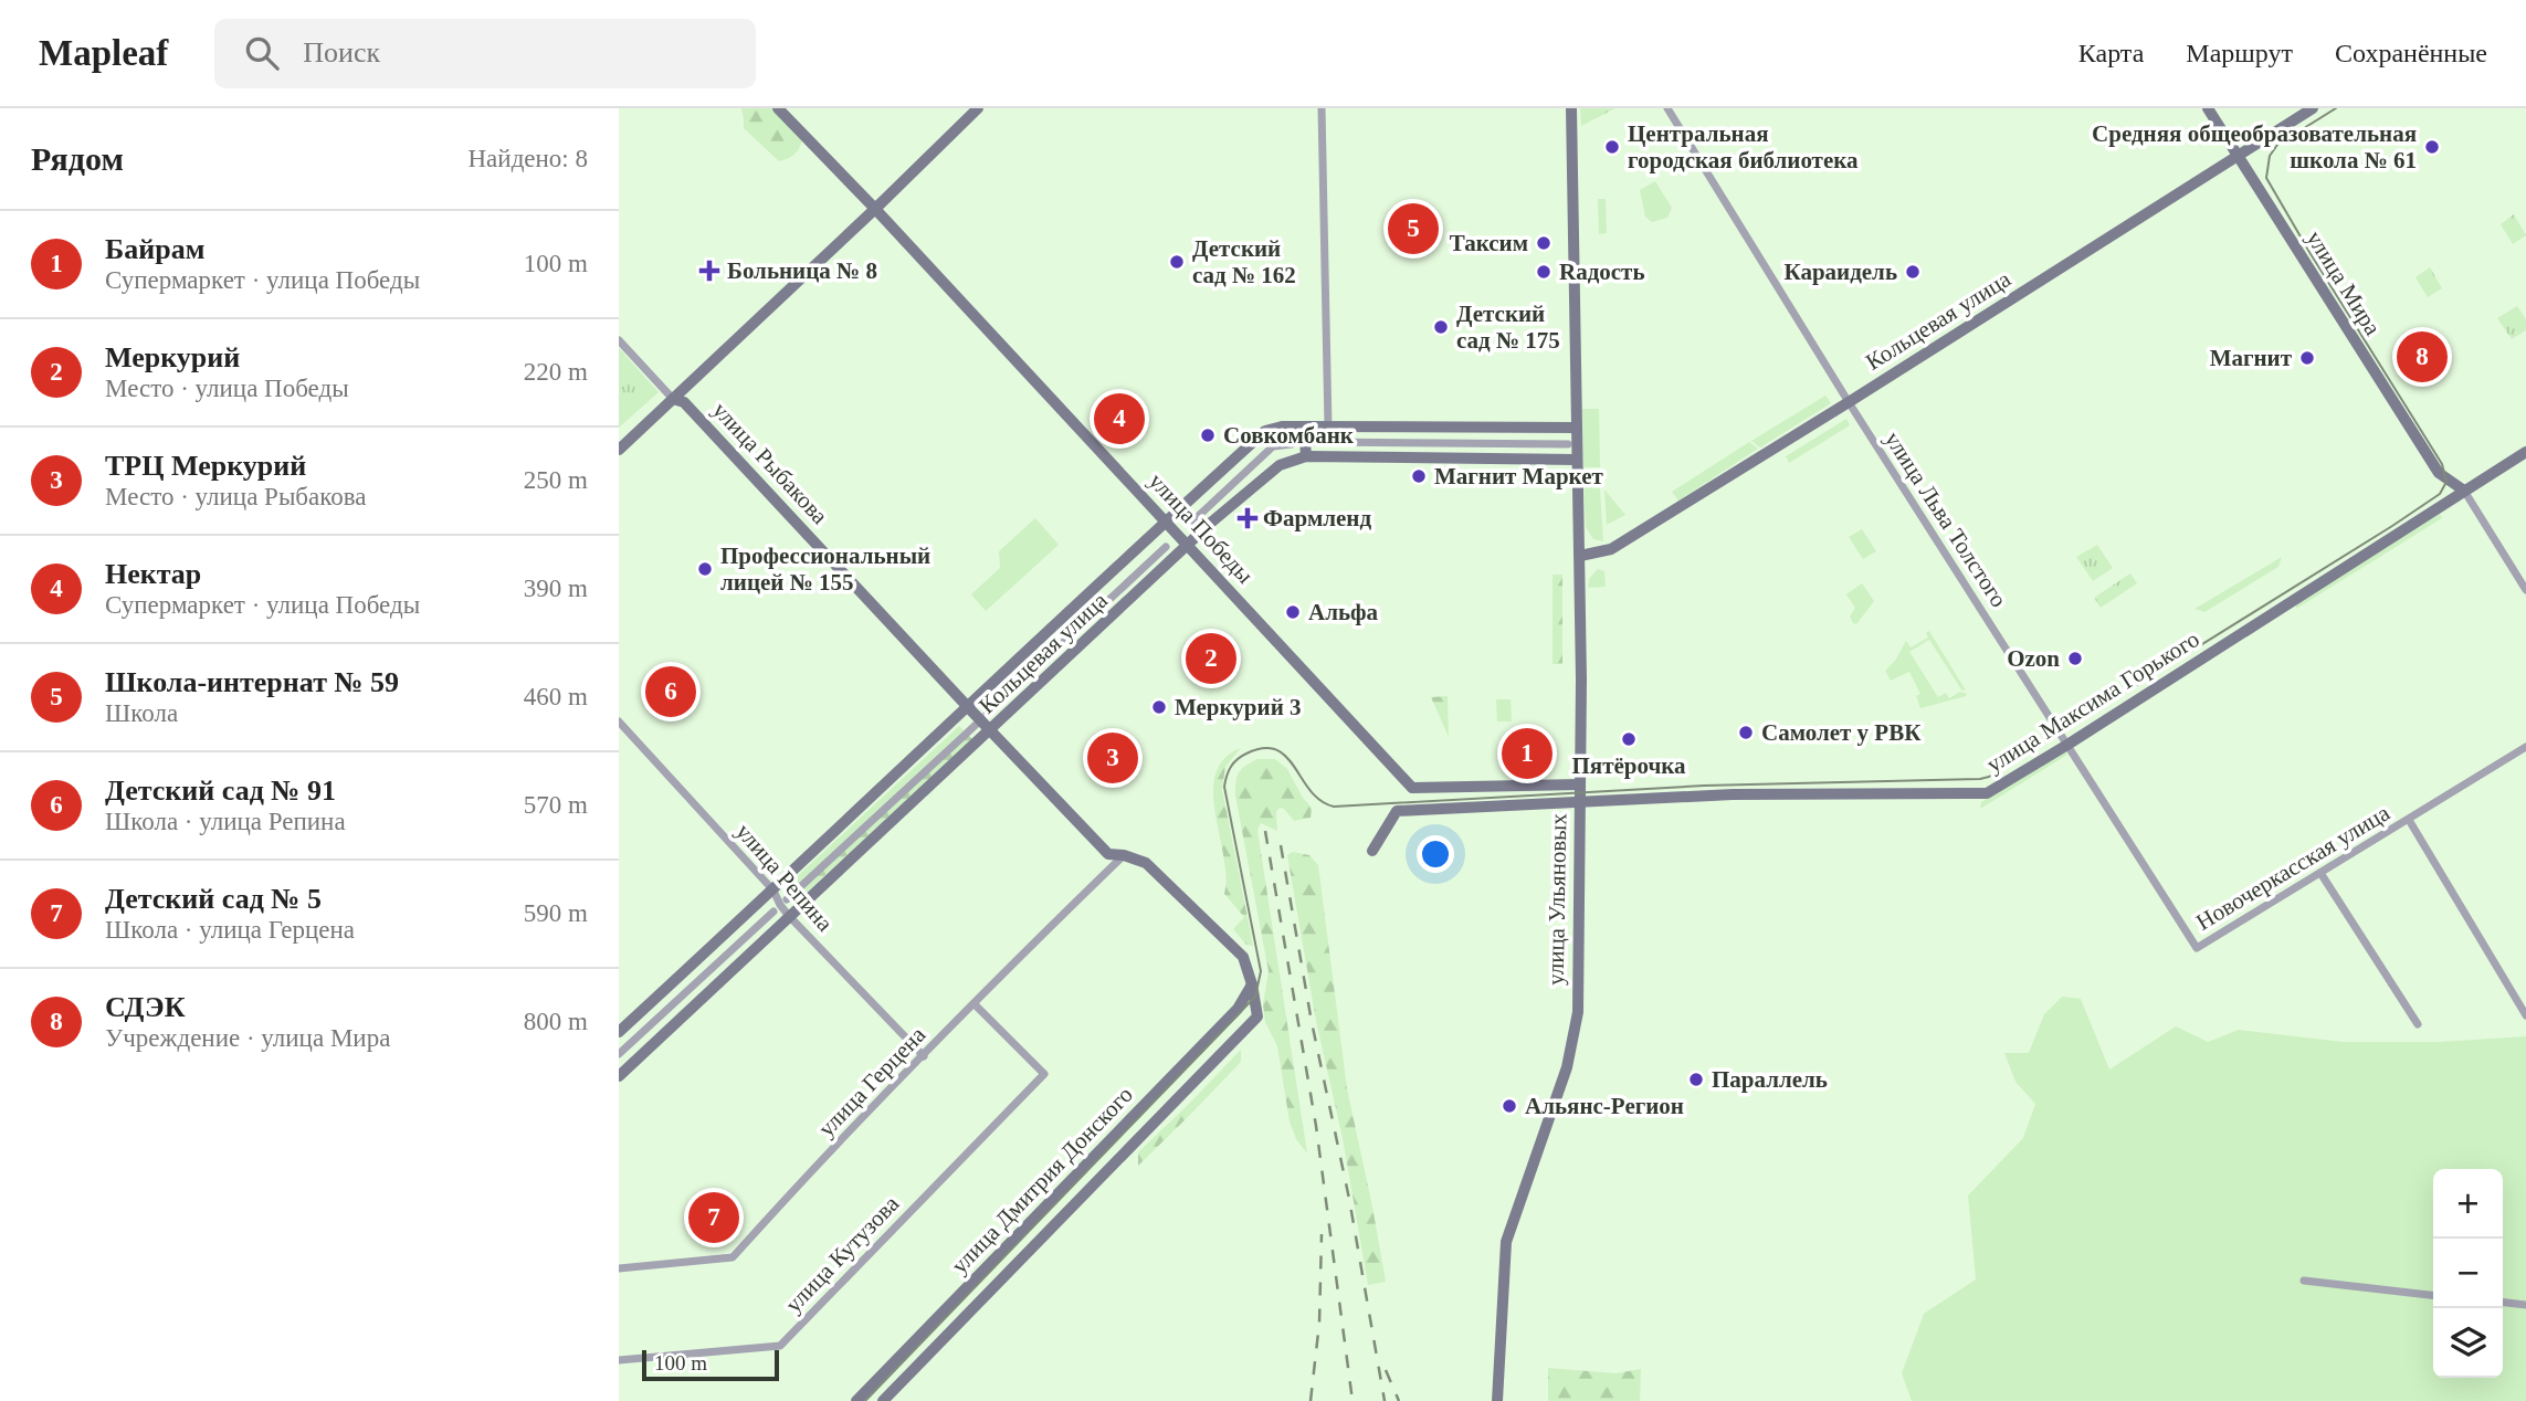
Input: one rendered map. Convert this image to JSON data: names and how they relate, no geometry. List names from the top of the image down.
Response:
{
  "streets": {
    "street": [
      "улица Мира",
      "Кольцевая улица",
      "улица Рыбакова",
      "улица Льва Толстого",
      "улица Победы",
      "улица Максима Горького",
      "Новочеркасская улица",
      "улица Репина",
      "улица Ульяновых",
      "улица Герцена",
      "улица Дмитрия Донского",
      "улица Кутузова"
    ]
  },
  "crossings": [
    ["улица Мира", "Кольцевая улица"],
    ["улица Мира", "улица Максима Горького"],
    ["Кольцевая улица", "улица Рыбакова"],
    ["Кольцевая улица", "улица Льва Толстого"],
    ["Кольцевая улица", "улица Победы"],
    ["Кольцевая улица", "улица Репина"],
    ["Кольцевая улица", "улица Ульяновых"],
    ["улица Рыбакова", "улица Герцена"],
    ["улица Рыбакова", "улица Дмитрия Донского"],
    ["улица Льва Толстого", "улица Максима Горького"],
    ["улица Льва Толстого", "Новочеркасская улица"],
    ["улица Победы", "улица Ульяновых"],
    ["улица Максима Горького", "улица Ульяновых"],
    ["улица Репина", "улица Герцена"],
    ["улица Герцена", "улица Кутузова"]
  ],
  "places": {
    "other": [
      "Центральная городская библиотека",
      "Средняя общеобразовательная школа № 61",
      "Таксим",
      "Детский сад № 162",
      "Rадость",
      "Караидель",
      "Детский сад № 175",
      "Магнит",
      "Совкомбанк",
      "Магнит Маркет",
      "Профессиональный лицей № 155",
      "Альфа",
      "Ozon",
      "Меркурий 3",
      "Самолет у РВК",
      "Пятёрочка",
      "Параллель",
      "Альянс-Регион"
    ],
    "health": ["Больница № 8", "Фармленд"]
  },
  "scale_bar": "100 m",
  "page": {
    "header": "Mapleaf",
    "search": "Поиск",
    "nav": ["Карта", "Маршрут", "Сохранённые"],
    "heading": ["Рядом", "Найдено: 8"],
    "pins": [
      "5",
      "8",
      "4",
      "2",
      "6",
      "1",
      "3",
      "7"
    ],
    "list": [
      {
        "mark": "1",
        "name": "Байрам",
        "note": "Супермаркет · улица Победы",
        "value": "100 m"
      },
      {
        "mark": "2",
        "name": "Меркурий",
        "note": "Место · улица Победы",
        "value": "220 m"
      },
      {
        "mark": "3",
        "name": "ТРЦ Меркурий",
        "note": "Место · улица Рыбакова",
        "value": "250 m"
      },
      {
        "mark": "4",
        "name": "Нектар",
        "note": "Супермаркет · улица Победы",
        "value": "390 m"
      },
      {
        "mark": "5",
        "name": "Школа-интернат № 59",
        "note": "Школа",
        "value": "460 m"
      },
      {
        "mark": "6",
        "name": "Детский сад № 91",
        "note": "Школа · улица Репина",
        "value": "570 m"
      },
      {
        "mark": "7",
        "name": "Детский сад № 5",
        "note": "Школа · улица Герцена",
        "value": "590 m"
      },
      {
        "mark": "8",
        "name": "СДЭК",
        "note": "Учреждение · улица Мира",
        "value": "800 m"
      }
    ],
    "map_buttons": ["+", "−"],
    "scale": "100 m"
  }
}
